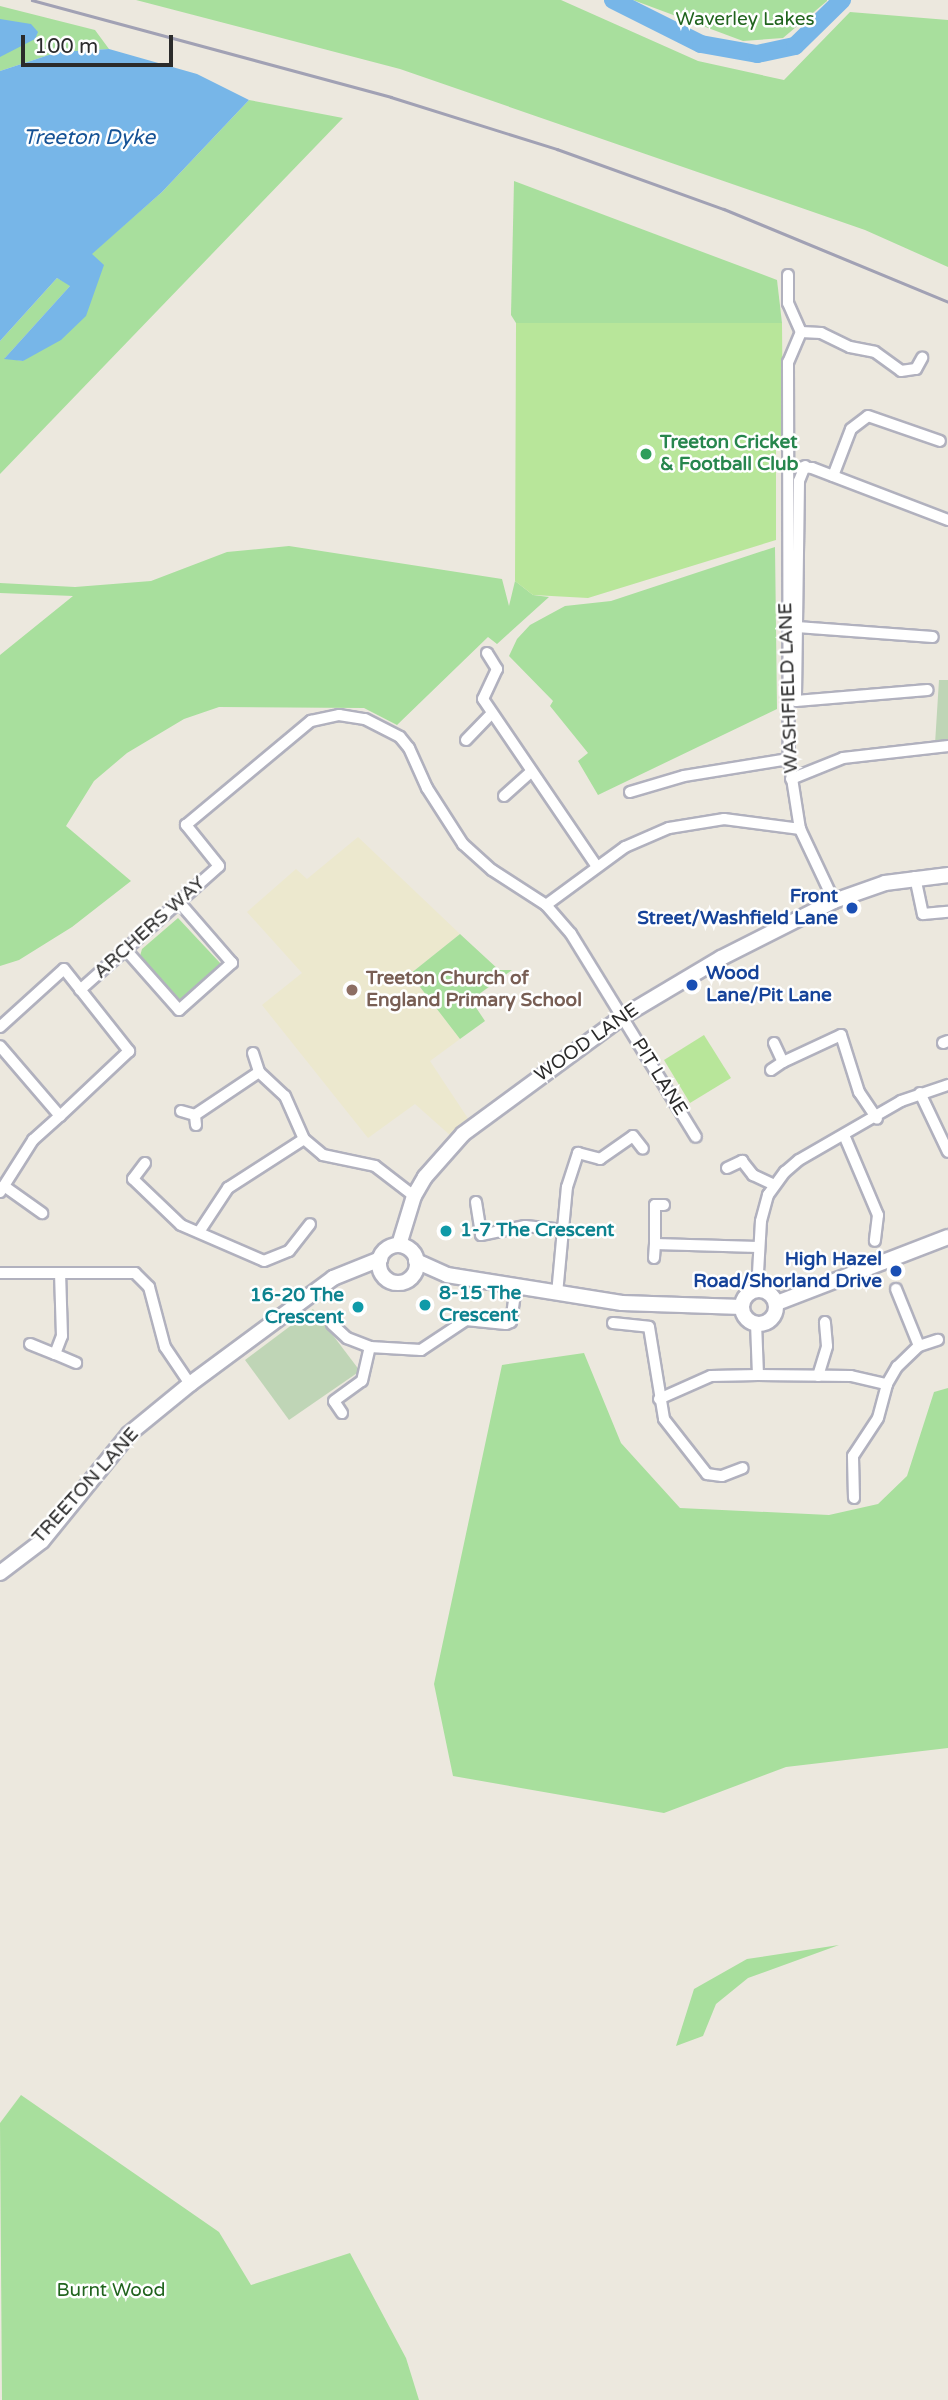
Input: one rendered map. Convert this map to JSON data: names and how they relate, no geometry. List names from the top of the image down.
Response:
{
  "streets": {
    "main road": ["WOOD LANE", "TREETON LANE"],
    "street": ["WASHFIELD LANE", "ARCHERS WAY", "PIT LANE"]
  },
  "crossings": [
    ["WASHFIELD LANE", "WOOD LANE"],
    ["ARCHERS WAY", "PIT LANE"],
    ["WOOD LANE", "PIT LANE"],
    ["WOOD LANE", "TREETON LANE"]
  ],
  "water": ["Treeton Dyke"],
  "parks": ["Waverley Lakes", "Burnt Wood"],
  "places": [
    "Treeton Cricket & Football Club",
    "Front Street/Washfield Lane",
    "Wood Lane/Pit Lane",
    "Treeton Church of England Primary School",
    "1-7 The Crescent",
    "High Hazel Road/Shorland Drive",
    "8-15 The Crescent",
    "16-20 The Crescent"
  ],
  "scale_bar": "100 m"
}
